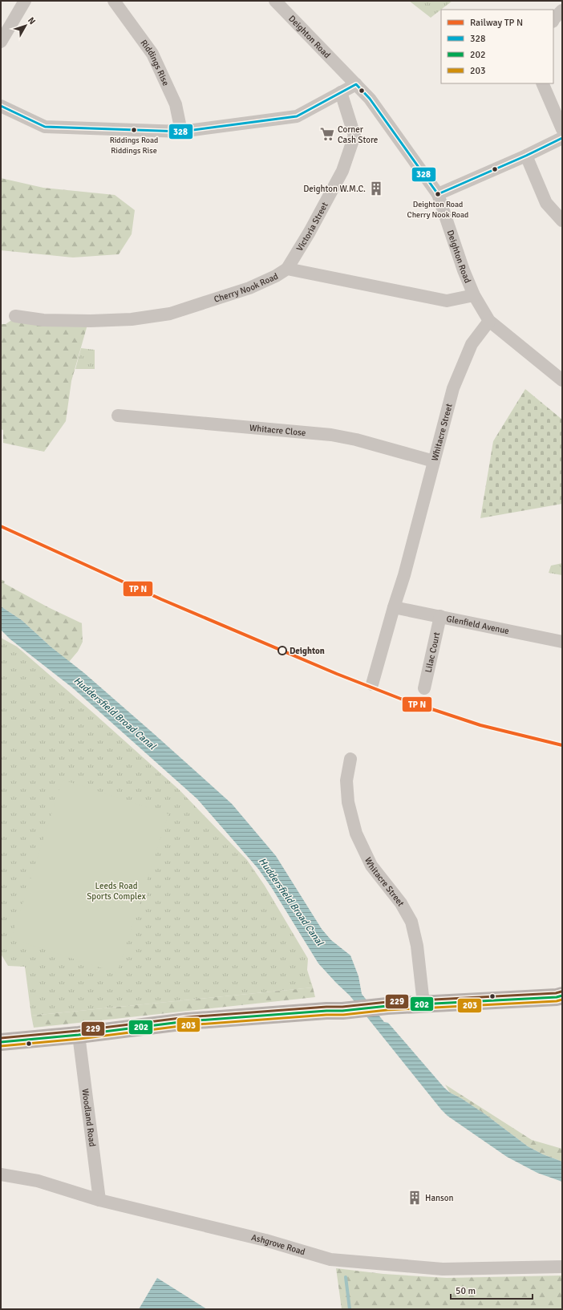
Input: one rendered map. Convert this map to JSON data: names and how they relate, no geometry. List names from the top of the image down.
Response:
{
  "streets": {
    "street": [
      "Deighton Road",
      "Riddings Rise",
      "Victoria Street",
      "Cherry Nook Road",
      "Whitacre Close",
      "Whitacre Street",
      "Glenfield Avenue",
      "Lilac Court",
      "Woodland Road",
      "Ashgrove Road"
    ]
  },
  "crossings": [
    ["Deighton Road", "Cherry Nook Road"],
    ["Deighton Road", "Whitacre Street"],
    ["Victoria Street", "Cherry Nook Road"],
    ["Whitacre Close", "Whitacre Street"],
    ["Whitacre Street", "Glenfield Avenue"],
    ["Glenfield Avenue", "Lilac Court"],
    ["Woodland Road", "Ashgrove Road"]
  ],
  "water": ["Huddersfield Broad Canal"],
  "parks": ["Leeds Road Sports Complex"],
  "places": {
    "other": ["Riddings Road Riddings Rise", "Deighton Road Cherry Nook Road", "Deighton"],
    "supermarket": ["Corner Cash Store"],
    "building": ["Deighton W.M.C.", "Hanson"]
  },
  "lines": [
    "transit line 328",
    "transit line 229",
    "transit line 202",
    "transit line 203"
  ],
  "legend": [
    "Railway TP N",
    "328",
    "202",
    "203"
  ],
  "scale_bar": "50 m",
  "north": "top right"
}
